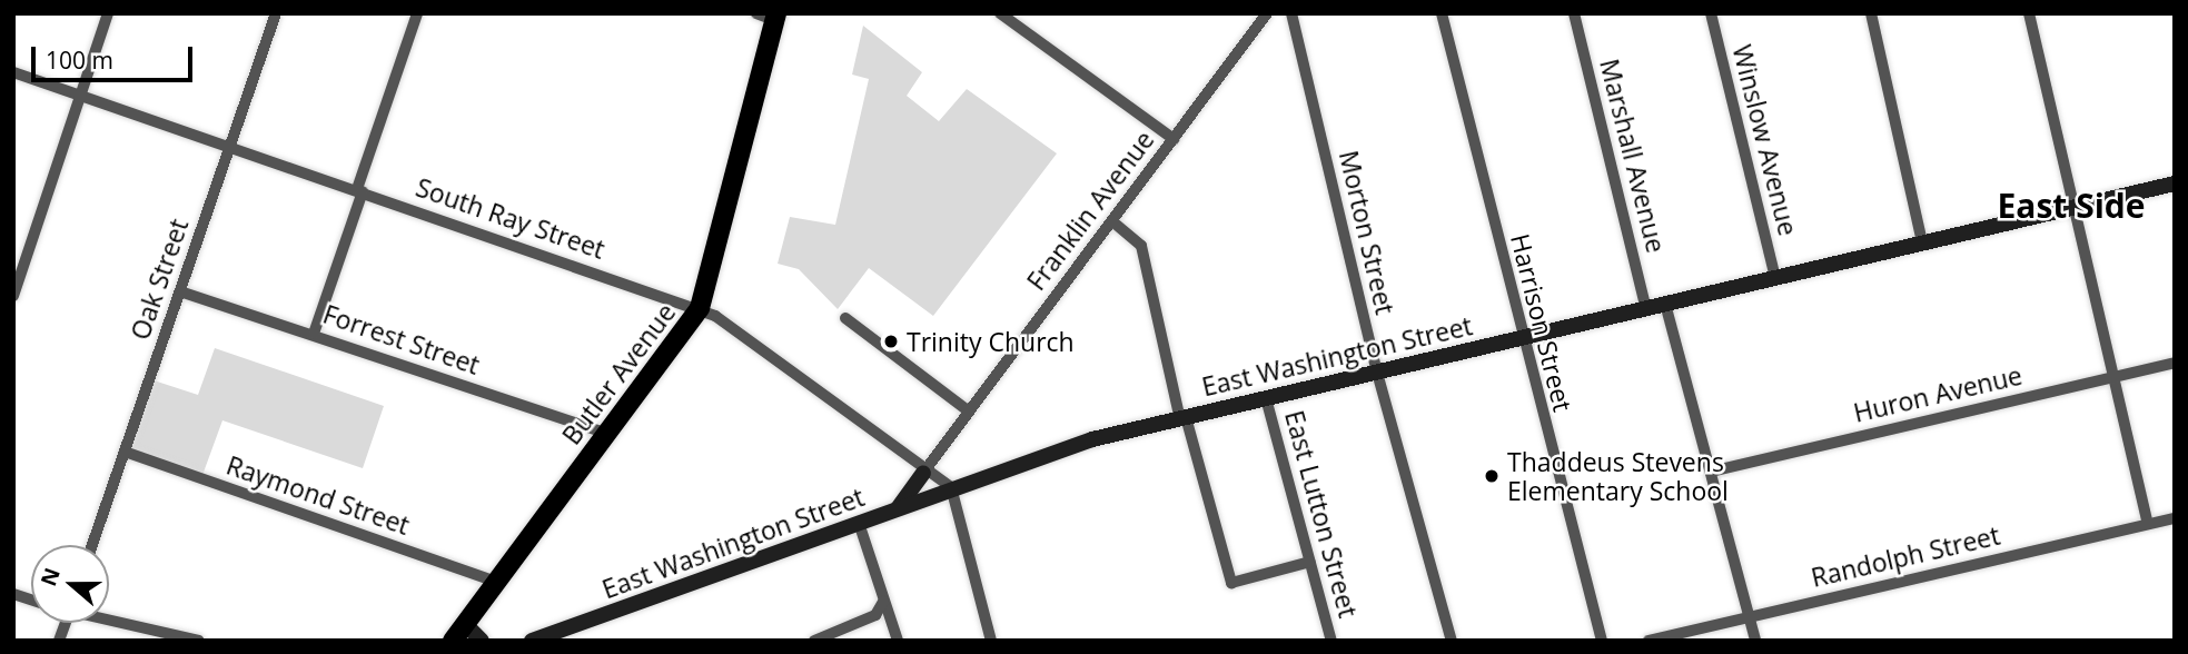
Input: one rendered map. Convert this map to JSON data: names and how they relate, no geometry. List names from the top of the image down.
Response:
{
  "streets": {
    "main road": ["East Washington Street", "Butler Avenue"],
    "street": [
      "Winslow Avenue",
      "Marshall Avenue",
      "Franklin Avenue",
      "South Ray Street",
      "Morton Street",
      "Oak Street",
      "Harrison Street",
      "Forrest Street",
      "Huron Avenue",
      "Raymond Street",
      "East Lutton Street",
      "Randolph Street"
    ]
  },
  "crossings": [
    ["Winslow Avenue", "East Washington Street"],
    ["Marshall Avenue", "East Washington Street"],
    ["Franklin Avenue", "South Ray Street"],
    ["South Ray Street", "Oak Street"],
    ["South Ray Street", "East Washington Street"],
    ["South Ray Street", "Butler Avenue"],
    ["Morton Street", "East Washington Street"],
    ["Oak Street", "Forrest Street"],
    ["Oak Street", "Raymond Street"],
    ["Harrison Street", "East Washington Street"],
    ["Forrest Street", "Butler Avenue"],
    ["East Washington Street", "East Lutton Street"],
    ["Butler Avenue", "Raymond Street"]
  ],
  "districts": ["East Side"],
  "places": ["Trinity Church", "Thaddeus Stevens Elementary School"],
  "scale_bar": "100 m",
  "north": "left"
}
